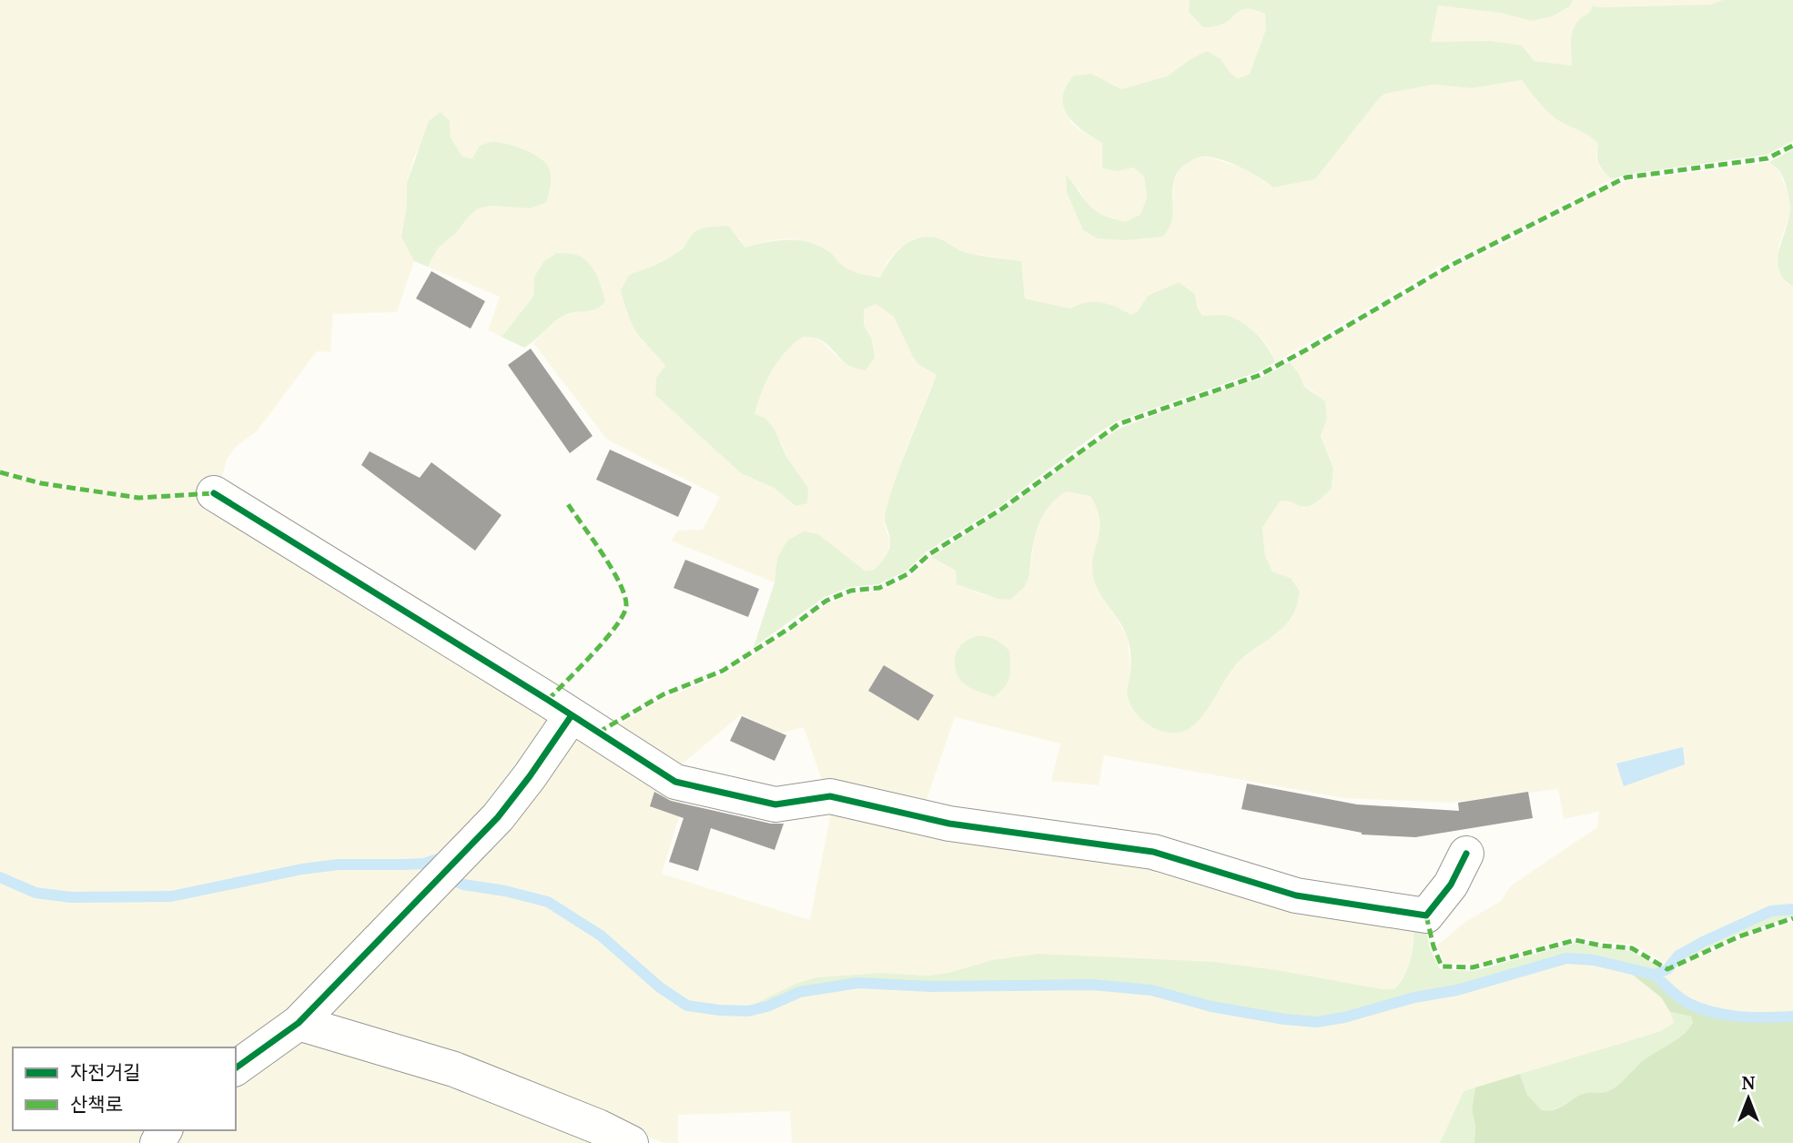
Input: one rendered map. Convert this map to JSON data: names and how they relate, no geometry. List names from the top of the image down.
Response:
{
  "legend": ["자전거길", "산책로"],
  "north": "top"
}
